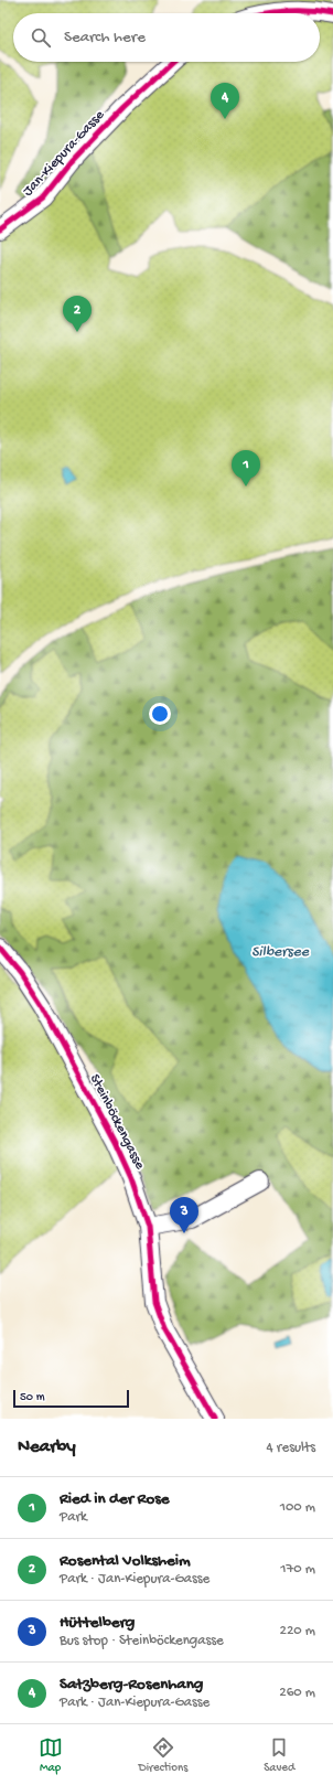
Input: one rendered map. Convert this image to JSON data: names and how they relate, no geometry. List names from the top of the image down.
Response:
{
  "streets": {
    "street": ["Jan-Kiepura-Gasse", "Steinböckengasse"]
  },
  "water": ["Silbersee"],
  "scale_bar": "50 m",
  "page": {
    "search": "Search here",
    "pins": [
      "4",
      "2",
      "1",
      "3"
    ],
    "scale": "50 m",
    "heading": ["Nearby", "4 results"],
    "list": [
      {
        "mark": "1",
        "name": "Ried in der Rose",
        "note": "Park",
        "value": "100 m"
      },
      {
        "mark": "2",
        "name": "Rosental Volksheim",
        "note": "Park · Jan-Kiepura-Gasse",
        "value": "170 m"
      },
      {
        "mark": "3",
        "name": "Hüttelberg",
        "note": "Bus stop · Steinböckengasse",
        "value": "220 m"
      },
      {
        "mark": "4",
        "name": "Satzberg-Rosenhang",
        "note": "Park · Jan-Kiepura-Gasse",
        "value": "260 m"
      }
    ],
    "nav": ["Map", "Directions", "Saved"]
  }
}
